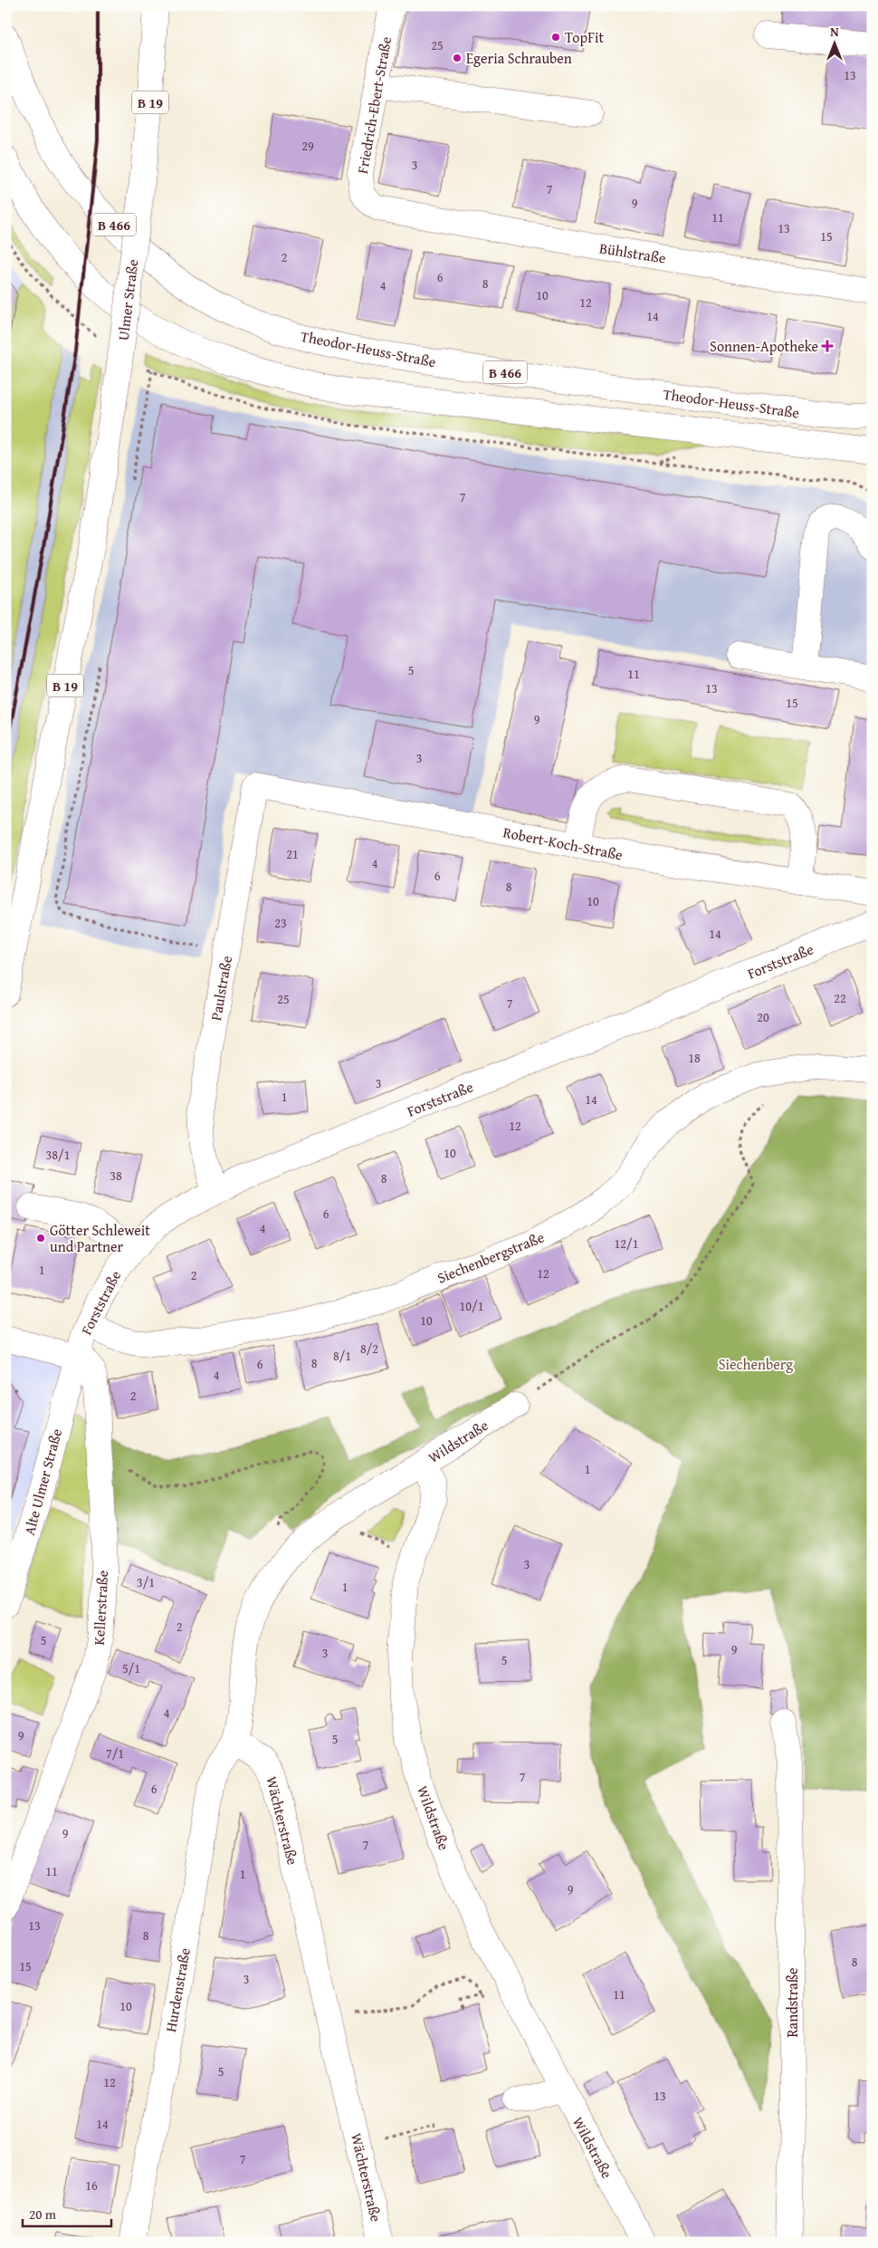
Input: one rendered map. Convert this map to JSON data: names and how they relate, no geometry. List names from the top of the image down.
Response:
{
  "streets": {
    "street": [
      "B 19",
      "Friedrich-Ebert-Straße",
      "B 466",
      "Bühlstraße",
      "Ulmer Straße",
      "Theodor-Heuss-Straße",
      "Robert-Koch-Straße",
      "Forststraße",
      "Paulstraße",
      "Siechenbergstraße",
      "Wildstraße",
      "Alte Ulmer Straße",
      "Kellerstraße",
      "Wächterstraße",
      "Hurdenstraße",
      "Randstraße"
    ]
  },
  "crossings": [
    ["Friedrich-Ebert-Straße", "Bühlstraße"],
    ["Robert-Koch-Straße", "Paulstraße"],
    ["Forststraße", "Paulstraße"],
    ["Forststraße", "Siechenbergstraße"],
    ["Forststraße", "Alte Ulmer Straße"],
    ["Forststraße", "Kellerstraße"],
    ["Alte Ulmer Straße", "Kellerstraße"],
    ["Wächterstraße", "Hurdenstraße"]
  ],
  "parks": ["Siechenberg"],
  "places": {
    "other": ["TopFit", "Egeria Schrauben", "Götter Schleweit und Partner"],
    "health": ["Sonnen-Apotheke"]
  },
  "house_numbers": [
    "25",
    "13",
    "29",
    "3",
    "7",
    "9",
    "11",
    "13",
    "15",
    "2",
    "6",
    "8",
    "4",
    "10",
    "12",
    "14",
    "7",
    "5",
    "11",
    "13",
    "15",
    "9",
    "3",
    "21",
    "4",
    "6",
    "8",
    "10",
    "23",
    "14",
    "22",
    "25",
    "7",
    "20",
    "18",
    "3",
    "1",
    "14",
    "12",
    "10",
    "38/1",
    "38",
    "8",
    "6",
    "4",
    "12/1",
    "1",
    "12",
    "2",
    "10/1",
    "10",
    "8/2",
    "8/1",
    "8",
    "6",
    "4",
    "2",
    "1",
    "3",
    "3/1",
    "1",
    "2",
    "5",
    "9",
    "3",
    "5",
    "5/1",
    "4",
    "9",
    "5",
    "7/1",
    "7",
    "6",
    "9",
    "7",
    "11",
    "1",
    "9",
    "13",
    "8",
    "8",
    "15",
    "3",
    "11",
    "10",
    "5",
    "12",
    "13",
    "14",
    "7",
    "16"
  ],
  "scale_bar": "20 m",
  "north": "top"
}
